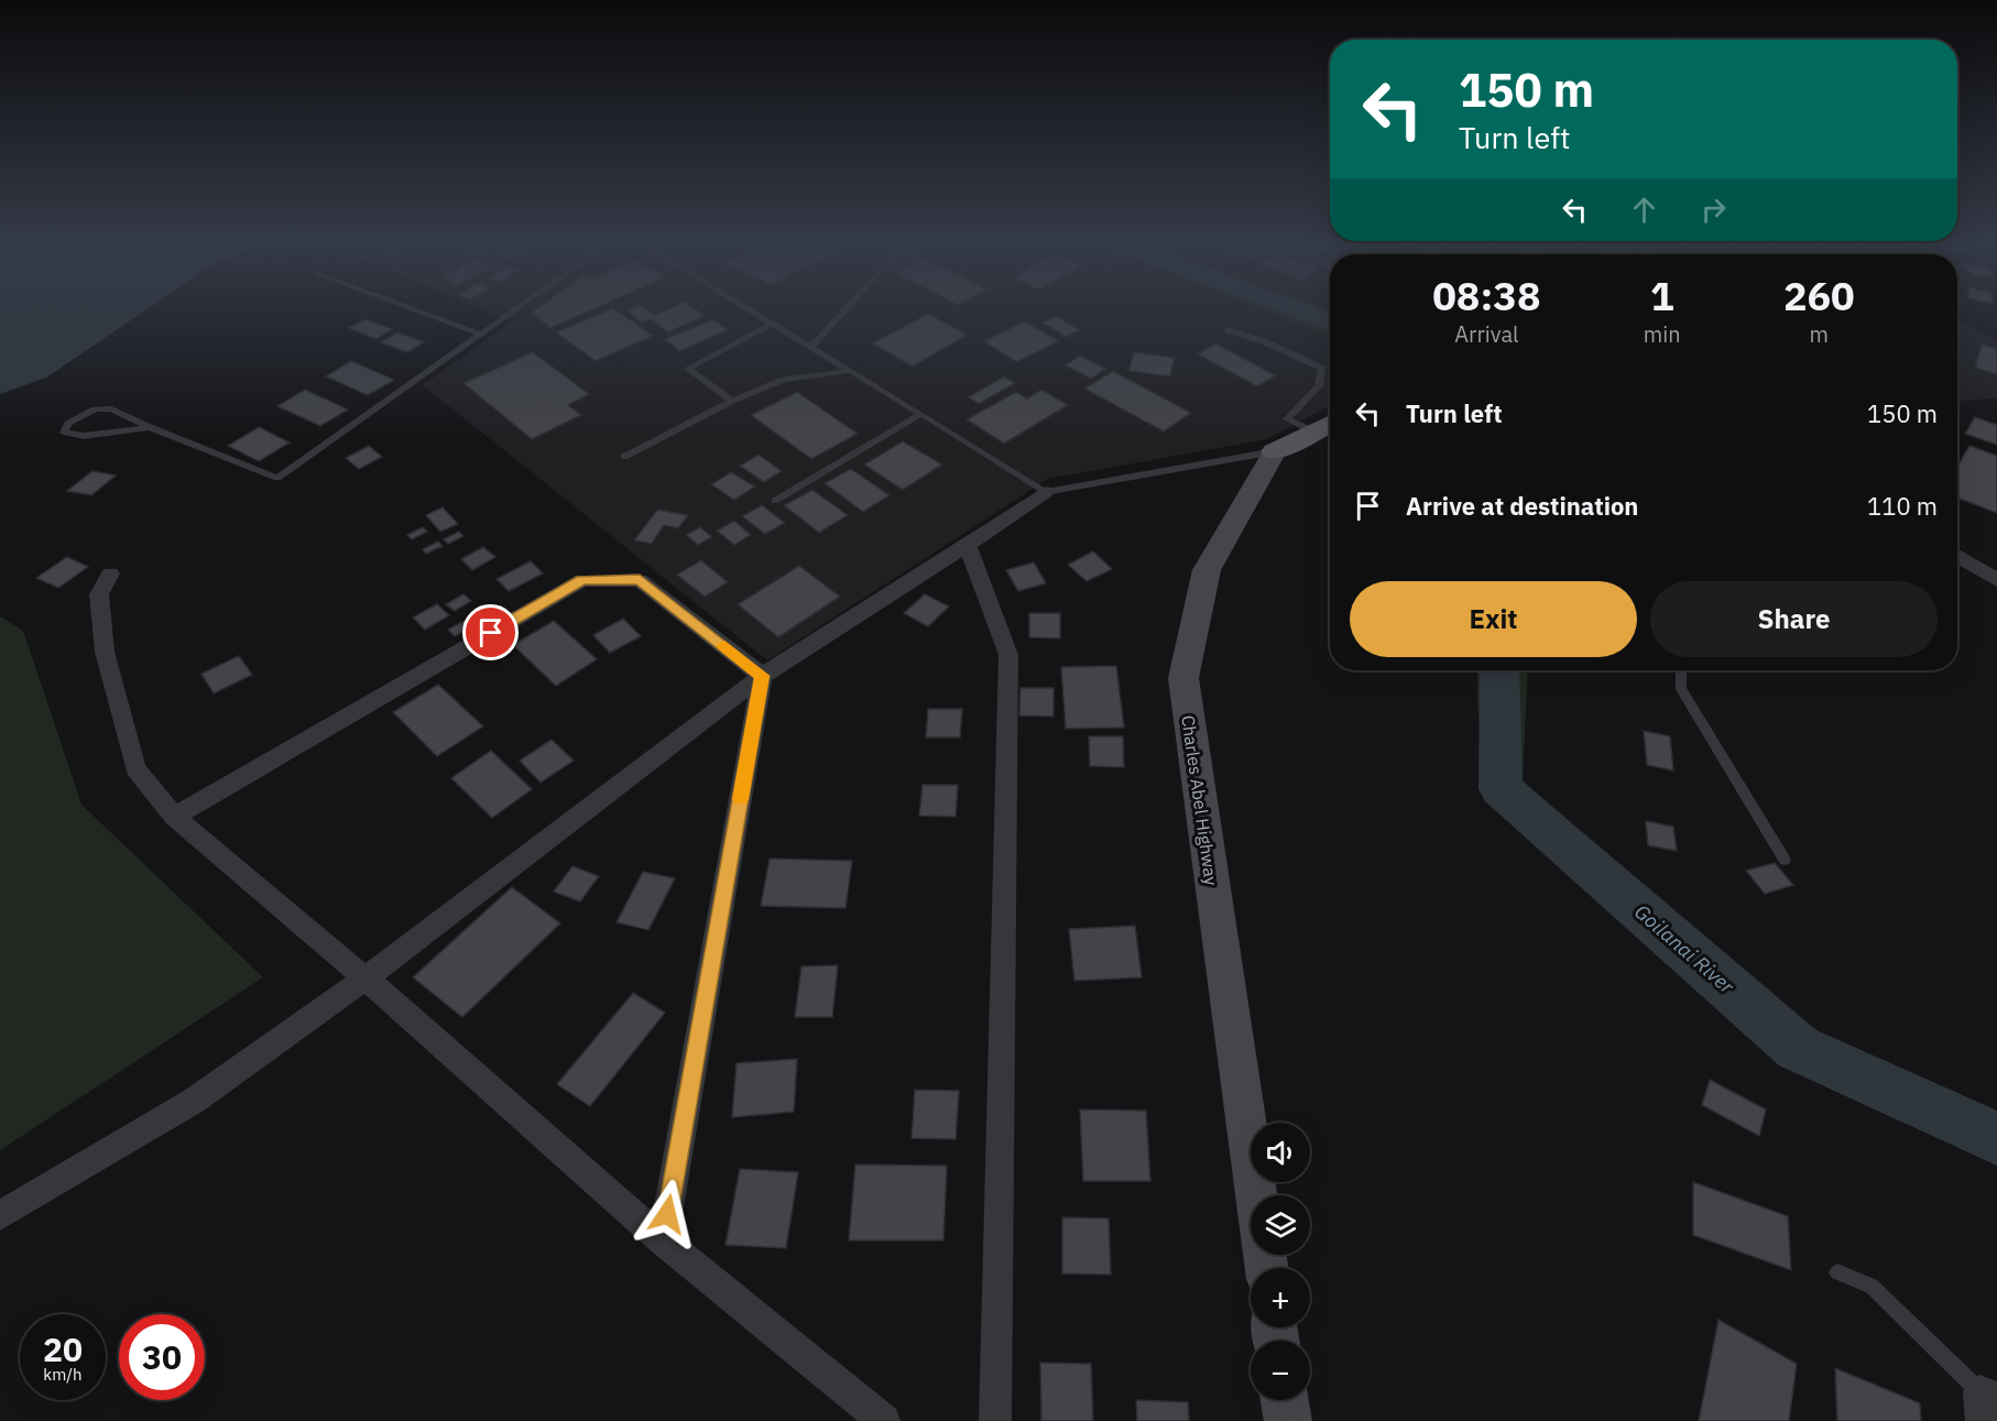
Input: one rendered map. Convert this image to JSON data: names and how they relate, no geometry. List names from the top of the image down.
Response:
{
  "streets": {
    "main road": ["Charles Abel Highway"]
  },
  "water": ["Goilanai River"],
  "page": {
    "turn": ["150 m", "Turn left"],
    "eta": [
      "08:38",
      "Arrival",
      "1",
      "min",
      "260",
      "m"
    ],
    "list": [
      {
        "name": "Turn left",
        "value": "150 m"
      },
      {
        "name": "Arrive at destination",
        "value": "110 m"
      }
    ],
    "buttons": ["Exit", "Share"],
    "map_buttons": ["+", "−"],
    "speed": "20 km/h",
    "limit": "30"
  }
}
